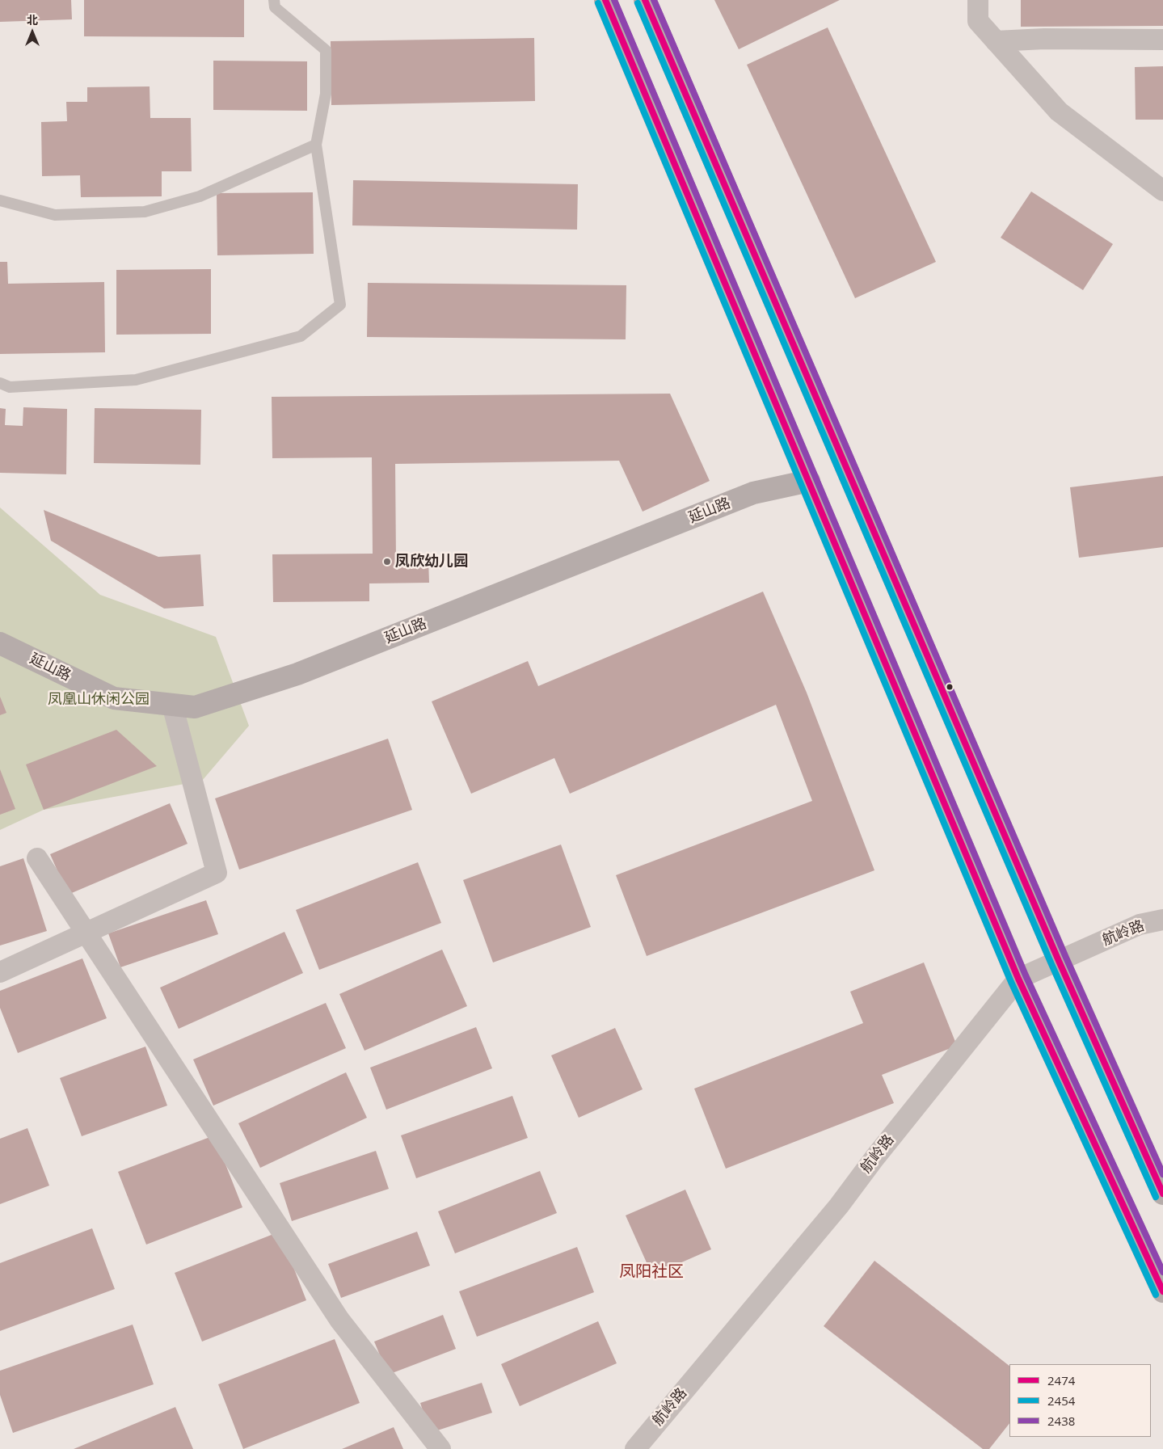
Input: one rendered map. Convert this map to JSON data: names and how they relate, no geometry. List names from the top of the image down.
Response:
{
  "streets": {
    "main road": ["延山路"],
    "street": ["航岭路"]
  },
  "districts": ["凤阳社区"],
  "parks": ["凤凰山休闲公园"],
  "places": ["凤欣幼儿园"],
  "lines": ["transit line 2474", "transit line 2438", "transit line 2454"],
  "legend": ["2474", "2454", "2438"],
  "north": "top"
}
